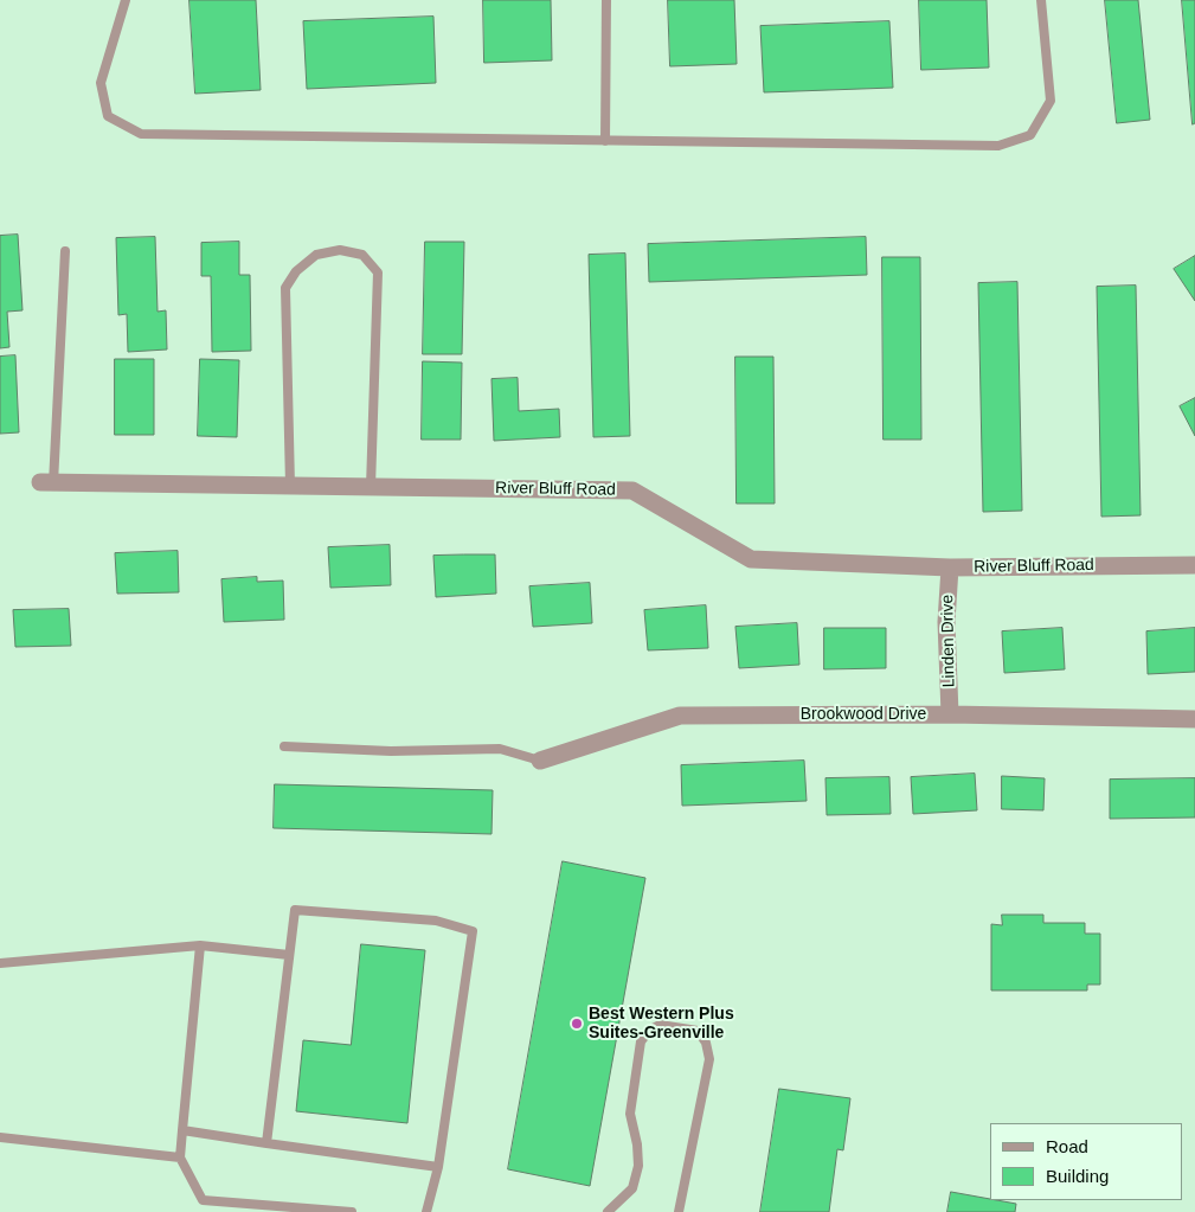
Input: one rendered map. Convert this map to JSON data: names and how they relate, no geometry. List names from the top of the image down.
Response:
{
  "streets": {
    "street": ["River Bluff Road", "Linden Drive", "Brookwood Drive"]
  },
  "crossings": [
    ["River Bluff Road", "Linden Drive"],
    ["Linden Drive", "Brookwood Drive"]
  ],
  "places": ["Best Western Plus Suites-Greenville"],
  "legend": ["Road", "Building"]
}
